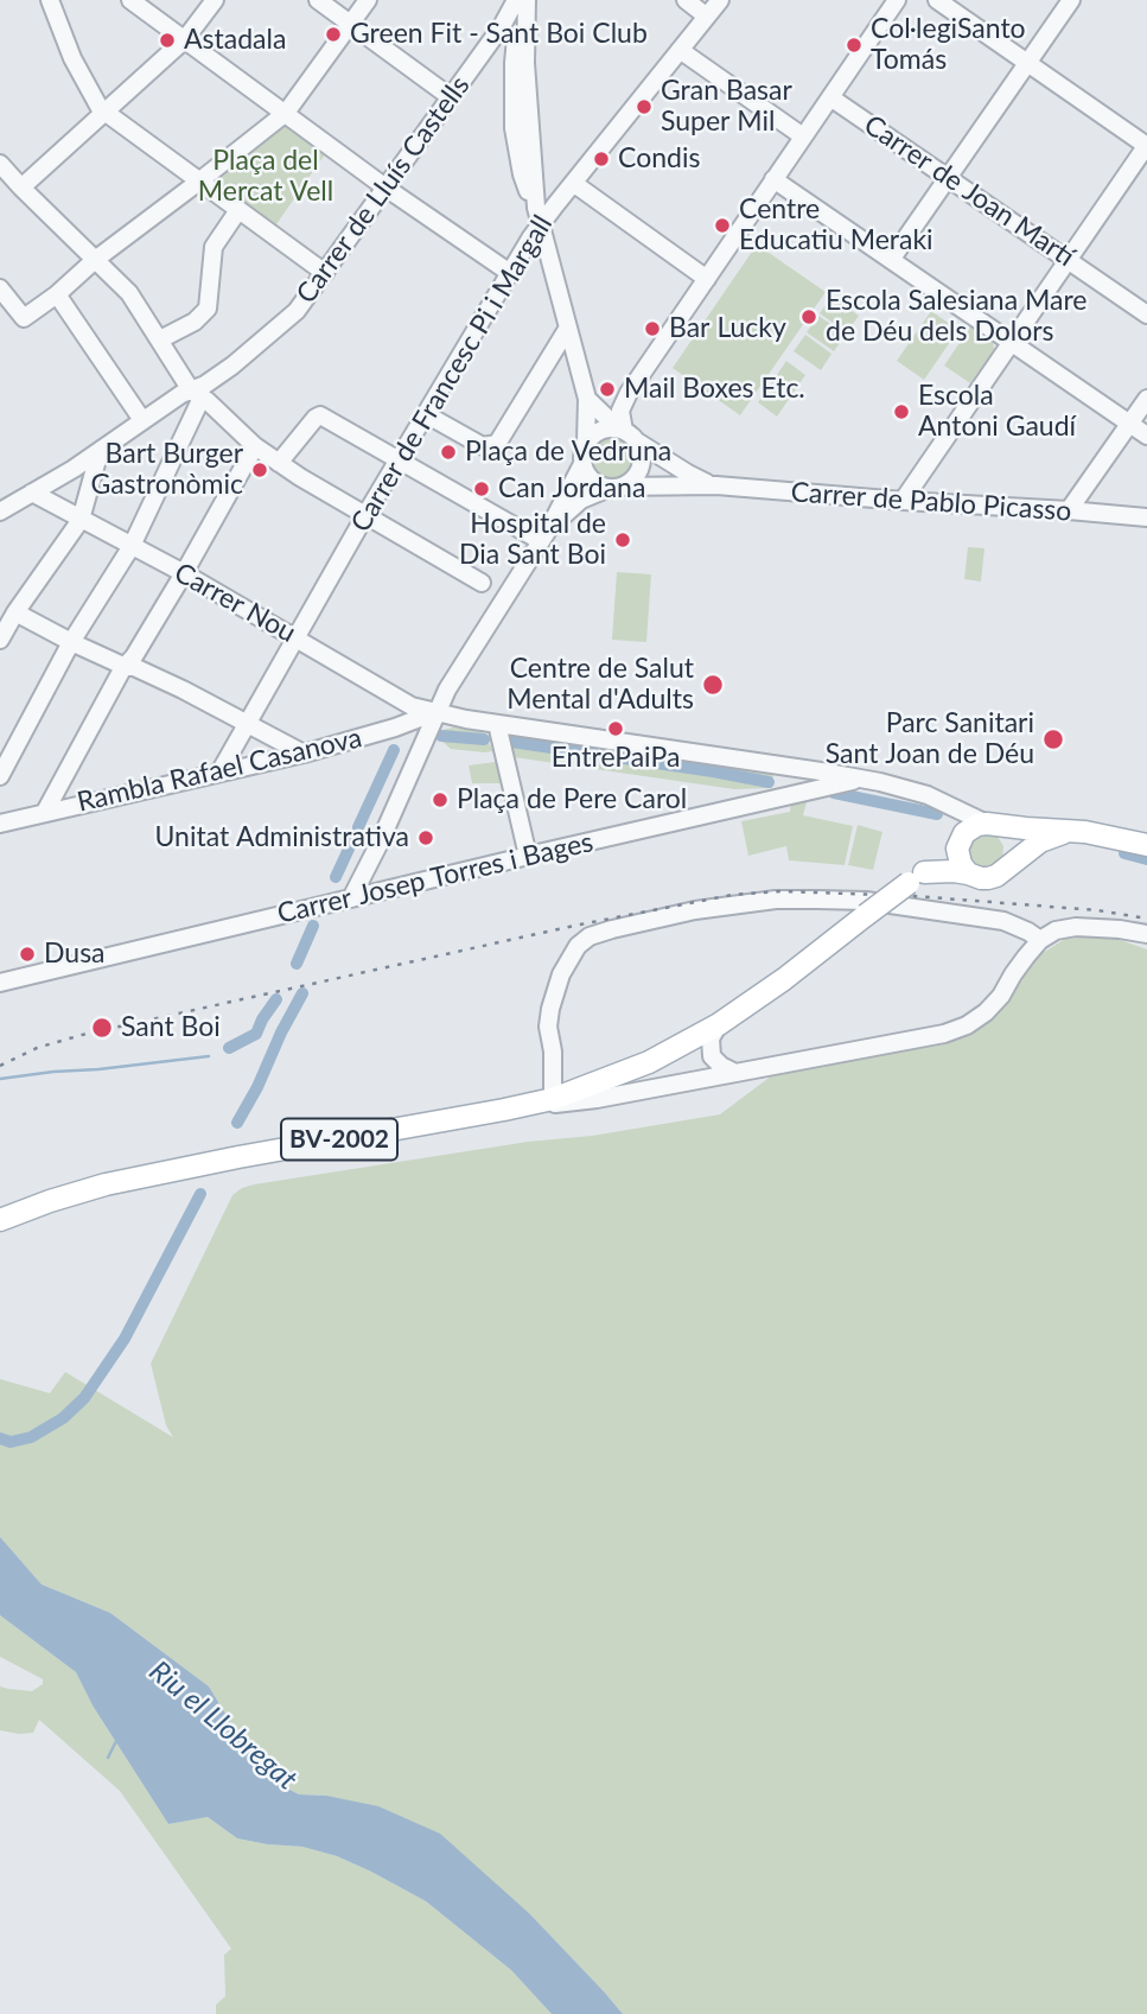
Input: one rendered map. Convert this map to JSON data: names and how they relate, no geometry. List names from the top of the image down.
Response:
{
  "streets": {
    "main road": ["BV-2002"],
    "street": [
      "Carrer de Lluís Castells",
      "Carrer de Joan Martí",
      "Carrer de Francesc Pi i Margall",
      "Carrer de Pablo Picasso",
      "Carrer Nou",
      "Rambla Rafael Casanova",
      "Carrer Josep Torres i Bages"
    ]
  },
  "crossings": [
    ["Carrer de Lluís Castells", "Carrer Nou"],
    ["Carrer de Francesc Pi i Margall", "Carrer Nou"],
    ["Carrer de Francesc Pi i Margall", "Rambla Rafael Casanova"],
    ["Carrer Nou", "Rambla Rafael Casanova"],
    ["Carrer Nou", "Carrer Josep Torres i Bages"],
    ["Carrer Nou", "BV-2002"]
  ],
  "water": ["Riu el Llobregat"],
  "parks": ["Plaça del Mercat Vell"],
  "places": [
    "Green Fit - Sant Boi Club",
    "Astadala",
    "Col·legiSanto Tomás",
    "Gran Basar Super Mil",
    "Condis",
    "Centre Educatiu Meraki",
    "Escola Salesiana Mare de Déu dels Dolors",
    "Bar Lucky",
    "Mail Boxes Etc.",
    "Escola Antoni Gaudí",
    "Plaça de Vedruna",
    "Bart Burger Gastronòmic",
    "Can Jordana",
    "Hospital de Dia Sant Boi",
    "Centre de Salut Mental d'Adults",
    "EntrePaiPa",
    "Parc Sanitari Sant Joan de Déu",
    "Plaça de Pere Carol",
    "Unitat Administrativa",
    "Dusa",
    "Sant Boi"
  ]
}
